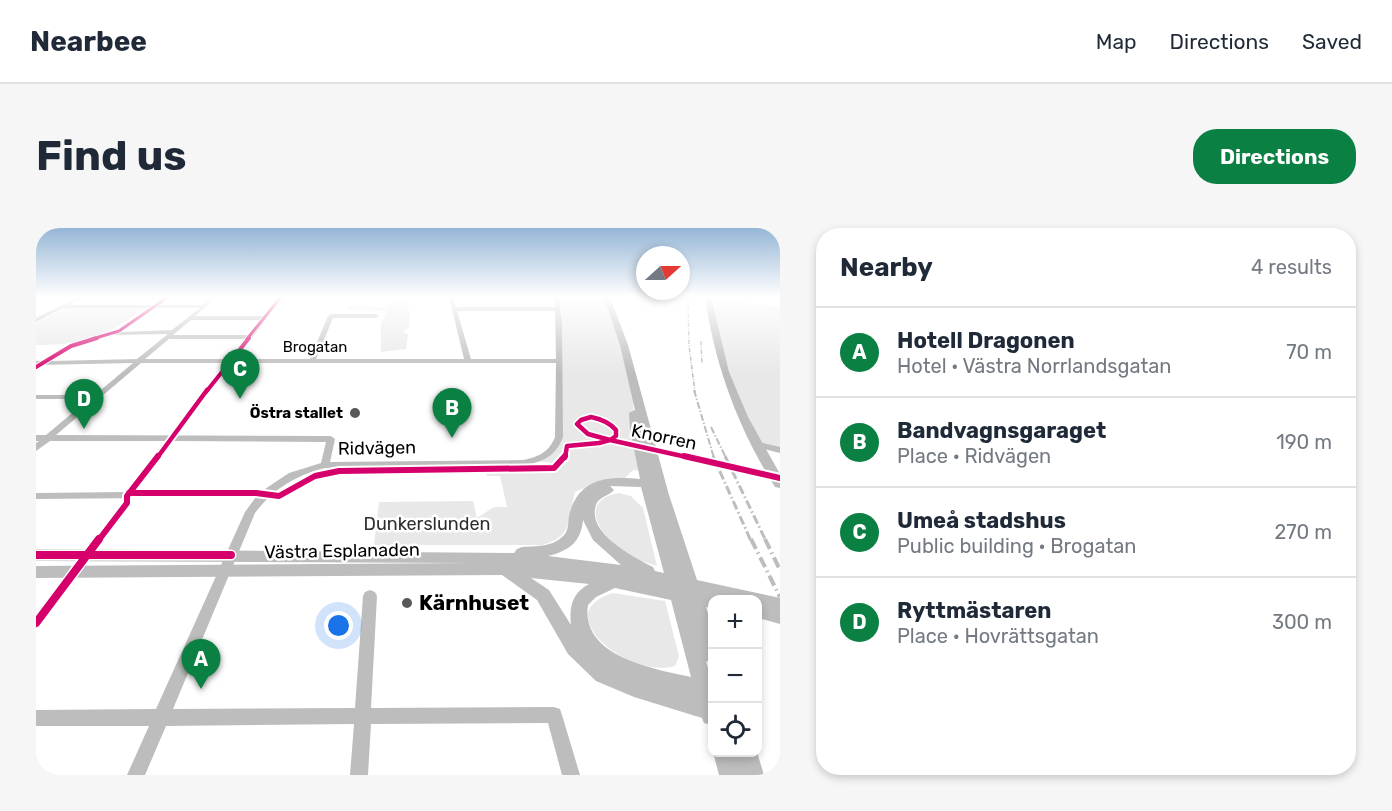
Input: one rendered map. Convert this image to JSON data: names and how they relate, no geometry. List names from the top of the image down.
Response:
{
  "streets": {
    "main road": ["Västra Esplanaden"],
    "street": ["Brogatan", "Ridvägen"],
    "cycle path": ["Knorren"]
  },
  "crossings": [
    ["Brogatan", "Ridvägen"],
    ["Ridvägen", "Västra Esplanaden"]
  ],
  "parks": ["Dunkerslunden"],
  "places": ["Östra stallet", "Kärnhuset"],
  "north": "right",
  "page": {
    "header": "Nearbee",
    "nav": ["Map", "Directions", "Saved"],
    "buttons": "Directions",
    "title": "Find us",
    "heading": ["Nearby", "4 results"],
    "list": [
      {
        "mark": "A",
        "name": "Hotell Dragonen",
        "note": "Hotel · Västra Norrlandsgatan",
        "value": "70 m"
      },
      {
        "mark": "B",
        "name": "Bandvagnsgaraget",
        "note": "Place · Ridvägen",
        "value": "190 m"
      },
      {
        "mark": "C",
        "name": "Umeå stadshus",
        "note": "Public building · Brogatan",
        "value": "270 m"
      },
      {
        "mark": "D",
        "name": "Ryttmästaren",
        "note": "Place · Hovrättsgatan",
        "value": "300 m"
      }
    ],
    "pins": [
      "C",
      "D",
      "B",
      "A"
    ],
    "map_buttons": ["+", "−"]
  }
}
